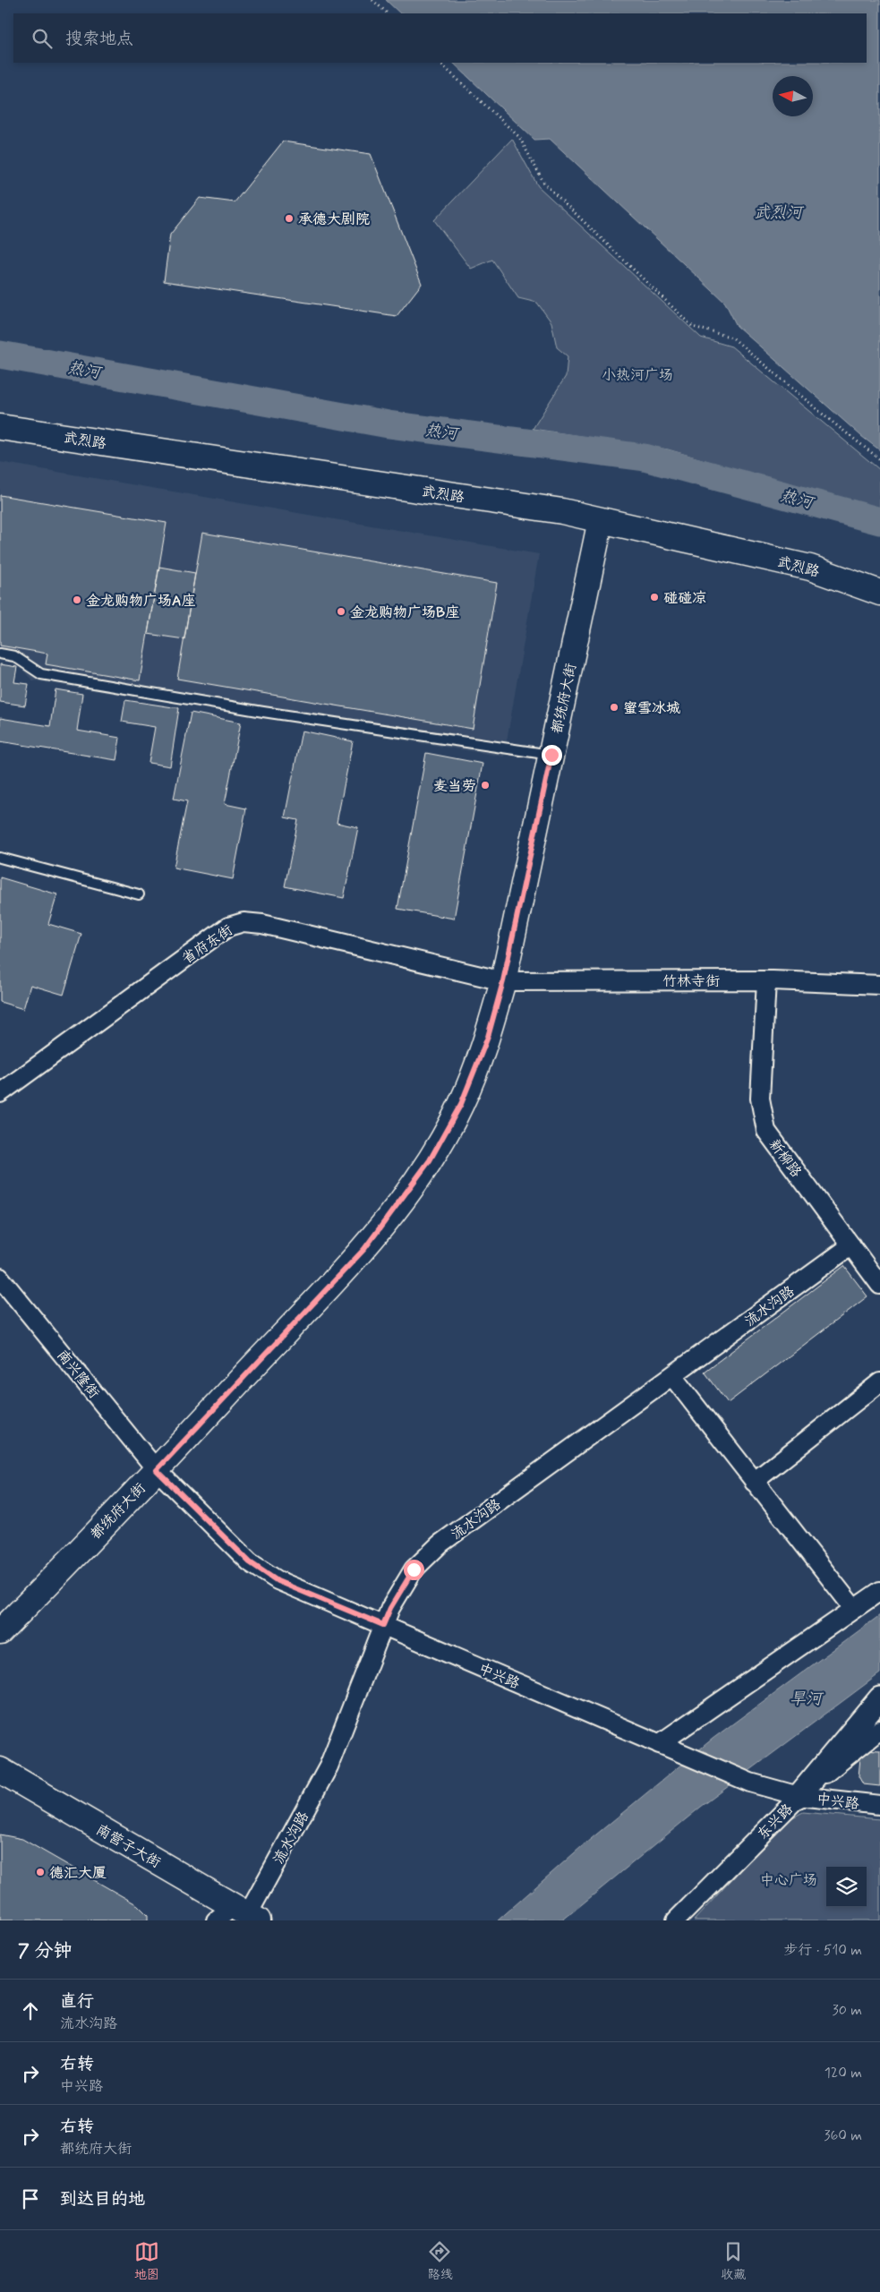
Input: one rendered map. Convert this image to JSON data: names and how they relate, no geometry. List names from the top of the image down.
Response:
{
  "streets": {
    "main road": ["武烈路", "都统府大街", "南营子大街"],
    "street": [
      "省府东街",
      "竹林寺街",
      "新柳路",
      "流水沟路",
      "南兴隆街",
      "中兴路",
      "东兴路"
    ]
  },
  "crossings": [
    ["武烈路", "都统府大街"],
    ["都统府大街", "省府东街"],
    ["都统府大街", "竹林寺街"],
    ["都统府大街", "南兴隆街"],
    ["都统府大街", "中兴路"],
    ["省府东街", "竹林寺街"],
    ["竹林寺街", "新柳路"],
    ["新柳路", "流水沟路"],
    ["流水沟路", "中兴路"],
    ["流水沟路", "南营子大街"],
    ["南兴隆街", "中兴路"],
    ["中兴路", "东兴路"]
  ],
  "water": ["武烈河", "热河", "旱河"],
  "parks": ["小热河广场", "中心广场"],
  "places": [
    "承德大剧院",
    "碰碰凉",
    "金龙购物广场A座",
    "金龙购物广场B座",
    "蜜雪冰城",
    "麦当劳",
    "德汇大厦"
  ],
  "north": "left",
  "page": {
    "search": "搜索地点",
    "heading": ["7 分钟", "步行 · 510 m"],
    "list": [
      ["直行", "流水沟路", "30 m"],
      ["右转", "中兴路", "120 m"],
      ["右转", "都统府大街", "360 m"],
      "到达目的地"
    ],
    "nav": ["地图", "路线", "收藏"]
  }
}
